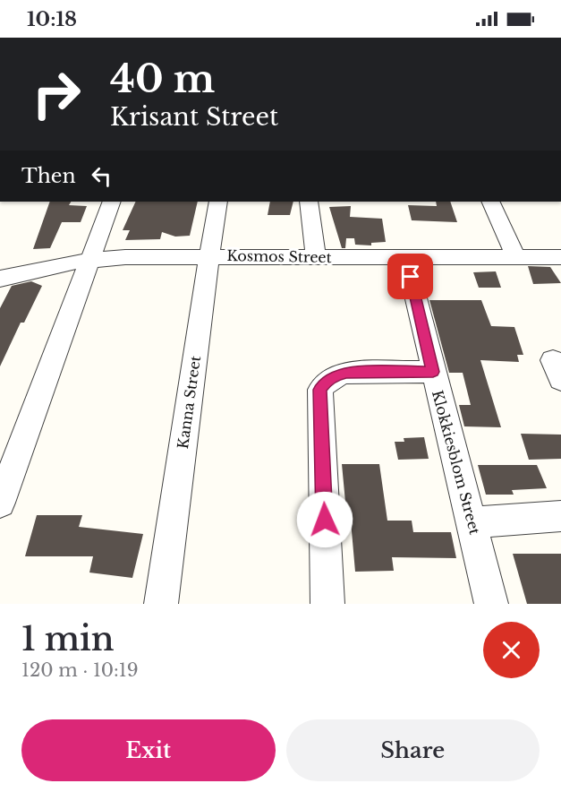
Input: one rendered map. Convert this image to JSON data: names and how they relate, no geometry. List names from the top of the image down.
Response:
{
  "streets": {
    "street": ["Kosmos Street", "Kanna Street", "Klokkiesblom Street"]
  },
  "crossings": [
    ["Kosmos Street", "Kanna Street"],
    ["Kosmos Street", "Klokkiesblom Street"]
  ],
  "page": {
    "status": "10:18",
    "turn": ["40 m", "Krisant Street"],
    "then": "Then",
    "heading": ["1 min", "120 m · 10:19"],
    "buttons": ["Exit", "Share"]
  }
}
